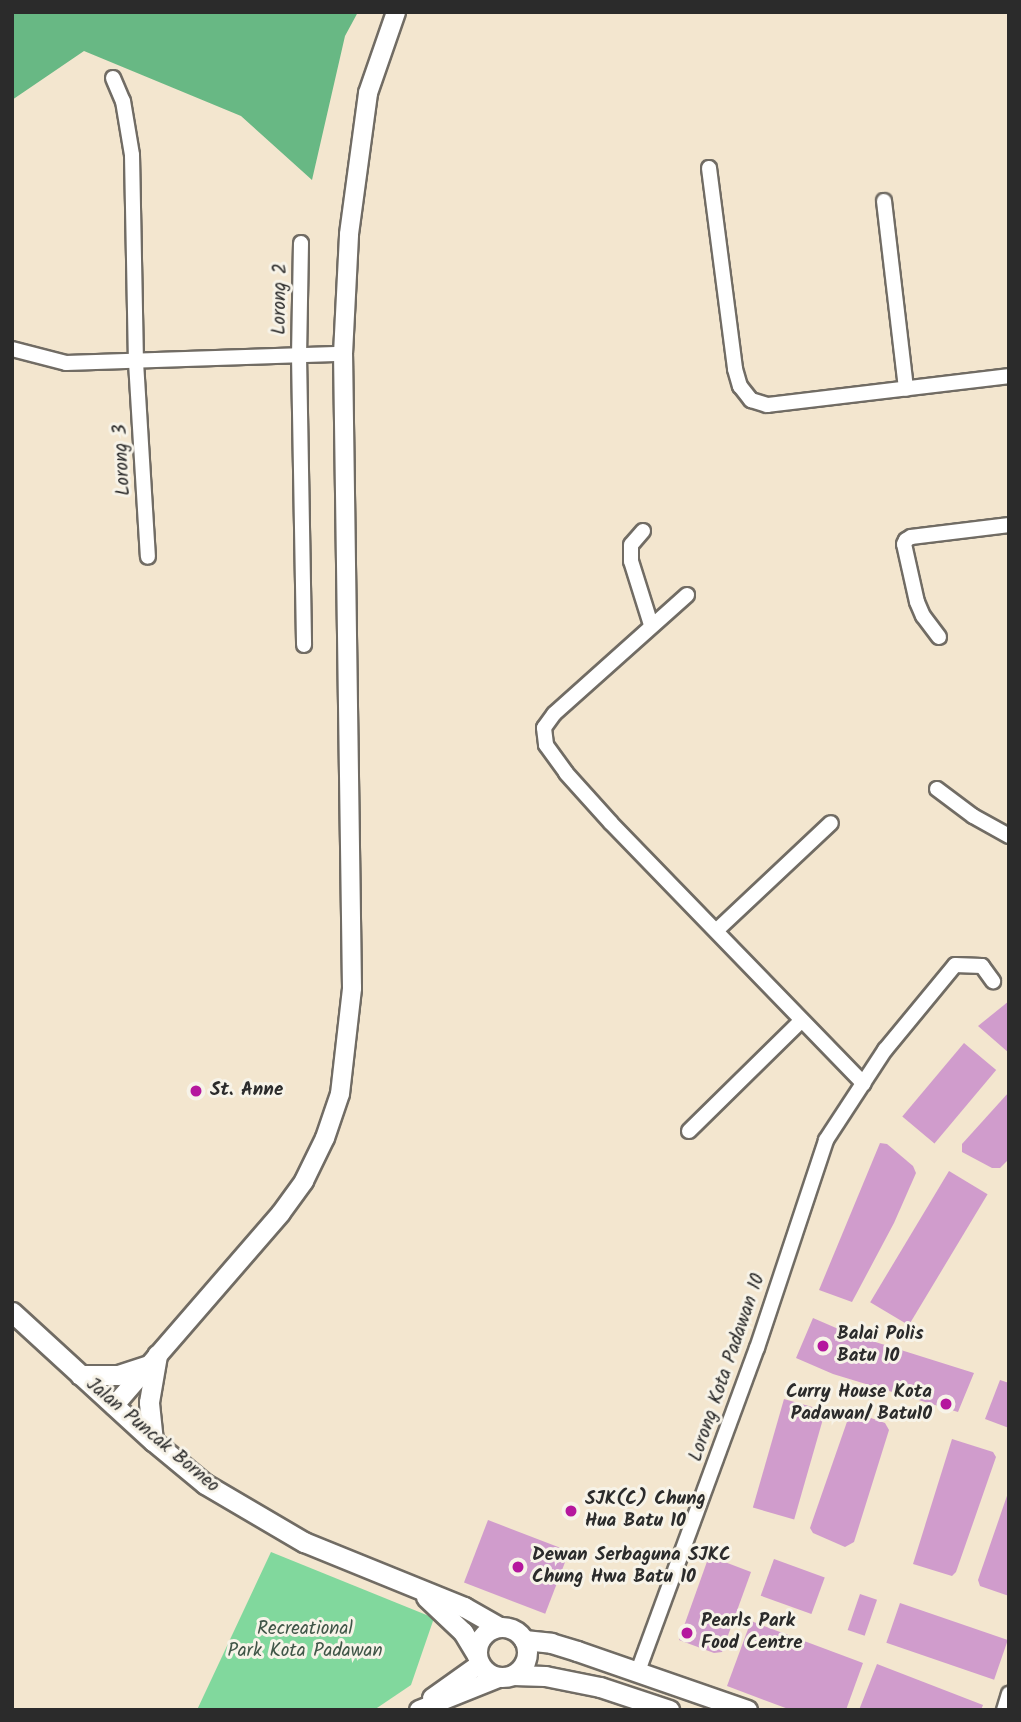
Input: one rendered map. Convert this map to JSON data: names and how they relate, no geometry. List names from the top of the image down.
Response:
{
  "streets": {
    "main road": ["Jalan Puncak Borneo"],
    "street": ["Lorong 2", "Lorong 3", "Lorong Kota Padawan 10"]
  },
  "parks": ["Recreational Park Kota Padawan"],
  "places": [
    "St. Anne",
    "Balai Polis Batu 10",
    "Curry House Kota Padawan/ Batu10",
    "SJK(C) Chung Hua Batu 10",
    "Dewan Serbaguna SJKC Chung Hwa Batu 10",
    "Pearls Park Food Centre"
  ]
}
